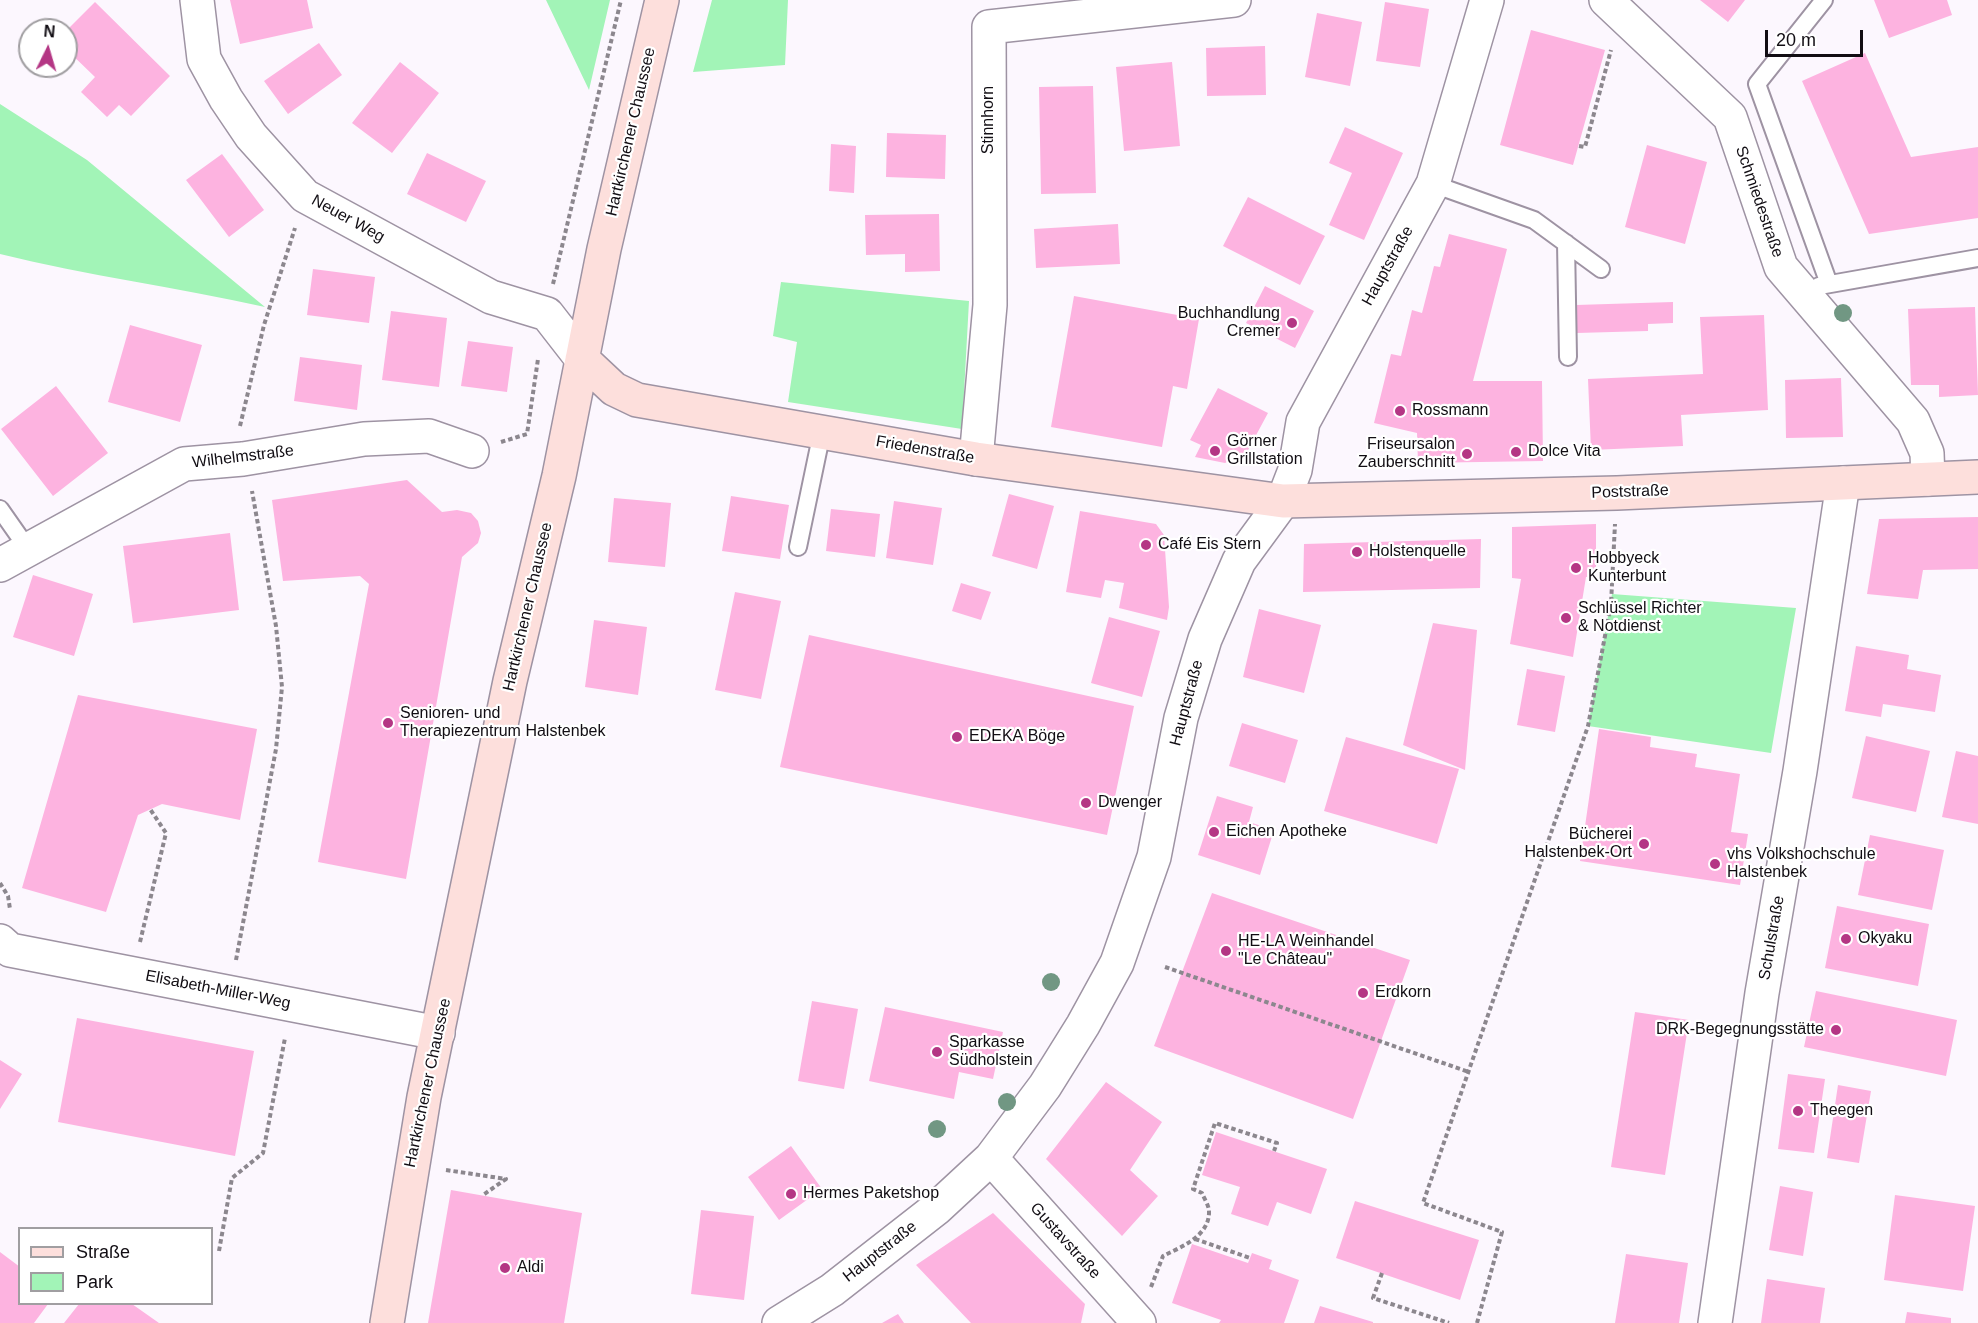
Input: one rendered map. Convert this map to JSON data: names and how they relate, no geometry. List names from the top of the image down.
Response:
{
  "streets": {
    "street": [
      "Stinnhorn",
      "Hartkirchener Chaussee",
      "Schmiedestraße",
      "Neuer Weg",
      "Hauptstraße",
      "Friedenstraße",
      "Wilhelmstraße",
      "Poststraße",
      "Schulstraße",
      "Elisabeth-Miller-Weg",
      "Gustavstraße"
    ]
  },
  "crossings": [
    ["Stinnhorn", "Friedenstraße"],
    ["Hartkirchener Chaussee", "Friedenstraße"],
    ["Hartkirchener Chaussee", "Elisabeth-Miller-Weg"],
    ["Schmiedestraße", "Poststraße"],
    ["Hauptstraße", "Friedenstraße"],
    ["Hauptstraße", "Poststraße"],
    ["Hauptstraße", "Gustavstraße"],
    ["Friedenstraße", "Poststraße"],
    ["Poststraße", "Schulstraße"]
  ],
  "places": [
    "Buchhandlung Cremer",
    "Rossmann",
    "Görner Grillstation",
    "Dolce Vita",
    "Friseursalon Zauberschnitt",
    "Café Eis Stern",
    "Holstenquelle",
    "Hobbyeck Kunterbunt",
    "Schlüssel Richter & Notdienst",
    "Senioren- und Therapiezentrum Halstenbek",
    "EDEKA Böge",
    "Dwenger",
    "Eichen Apotheke",
    "Bücherei Halstenbek-Ort",
    "vhs Volkshochschule Halstenbek",
    "Okyaku",
    "HE-LA Weinhandel \"Le Château\"",
    "Erdkorn",
    "DRK-Begegnungsstätte",
    "Sparkasse Südholstein",
    "Theegen",
    "Hermes Paketshop",
    "Aldi"
  ],
  "legend": ["Straße", "Park"],
  "scale_bar": "20 m",
  "north": "top"
}
